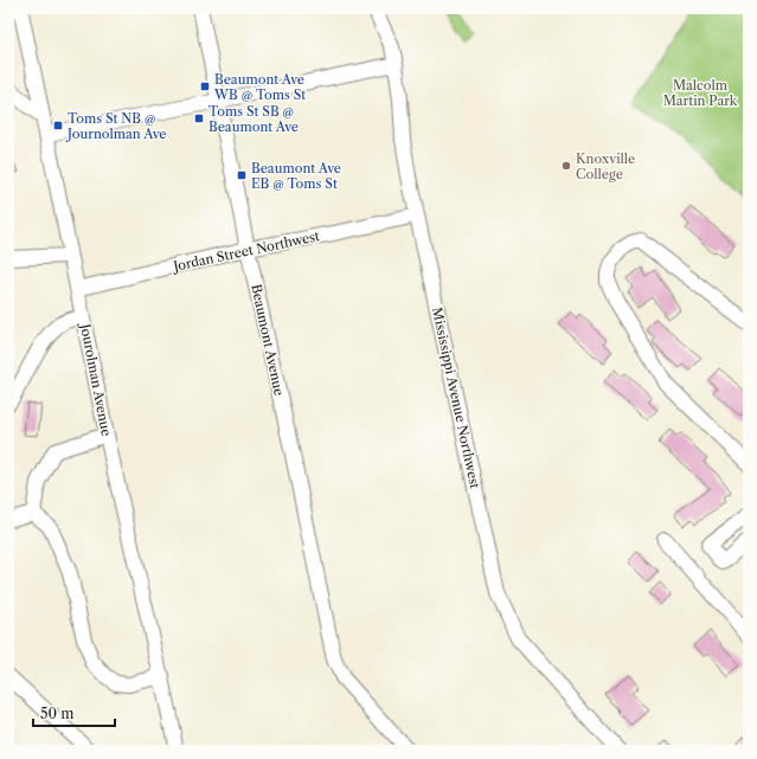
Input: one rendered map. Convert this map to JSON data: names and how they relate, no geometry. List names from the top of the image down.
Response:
{
  "streets": {
    "street": [
      "Jordan Street Northwest",
      "Beaumont Avenue",
      "Jourolman Avenue",
      "Mississippi Avenue Northwest"
    ]
  },
  "crossings": [
    ["Jordan Street Northwest", "Beaumont Avenue"],
    ["Jordan Street Northwest", "Jourolman Avenue"],
    ["Jordan Street Northwest", "Mississippi Avenue Northwest"]
  ],
  "parks": ["Malcolm Martin Park"],
  "places": {
    "transit": [
      "Beaumont Ave WB @ Toms St",
      "Toms St SB @ Beaumont Ave",
      "Toms St NB @ Journolman Ave",
      "Beaumont Ave EB @ Toms St"
    ],
    "other": ["Knoxville College"]
  },
  "scale_bar": "50 m"
}
